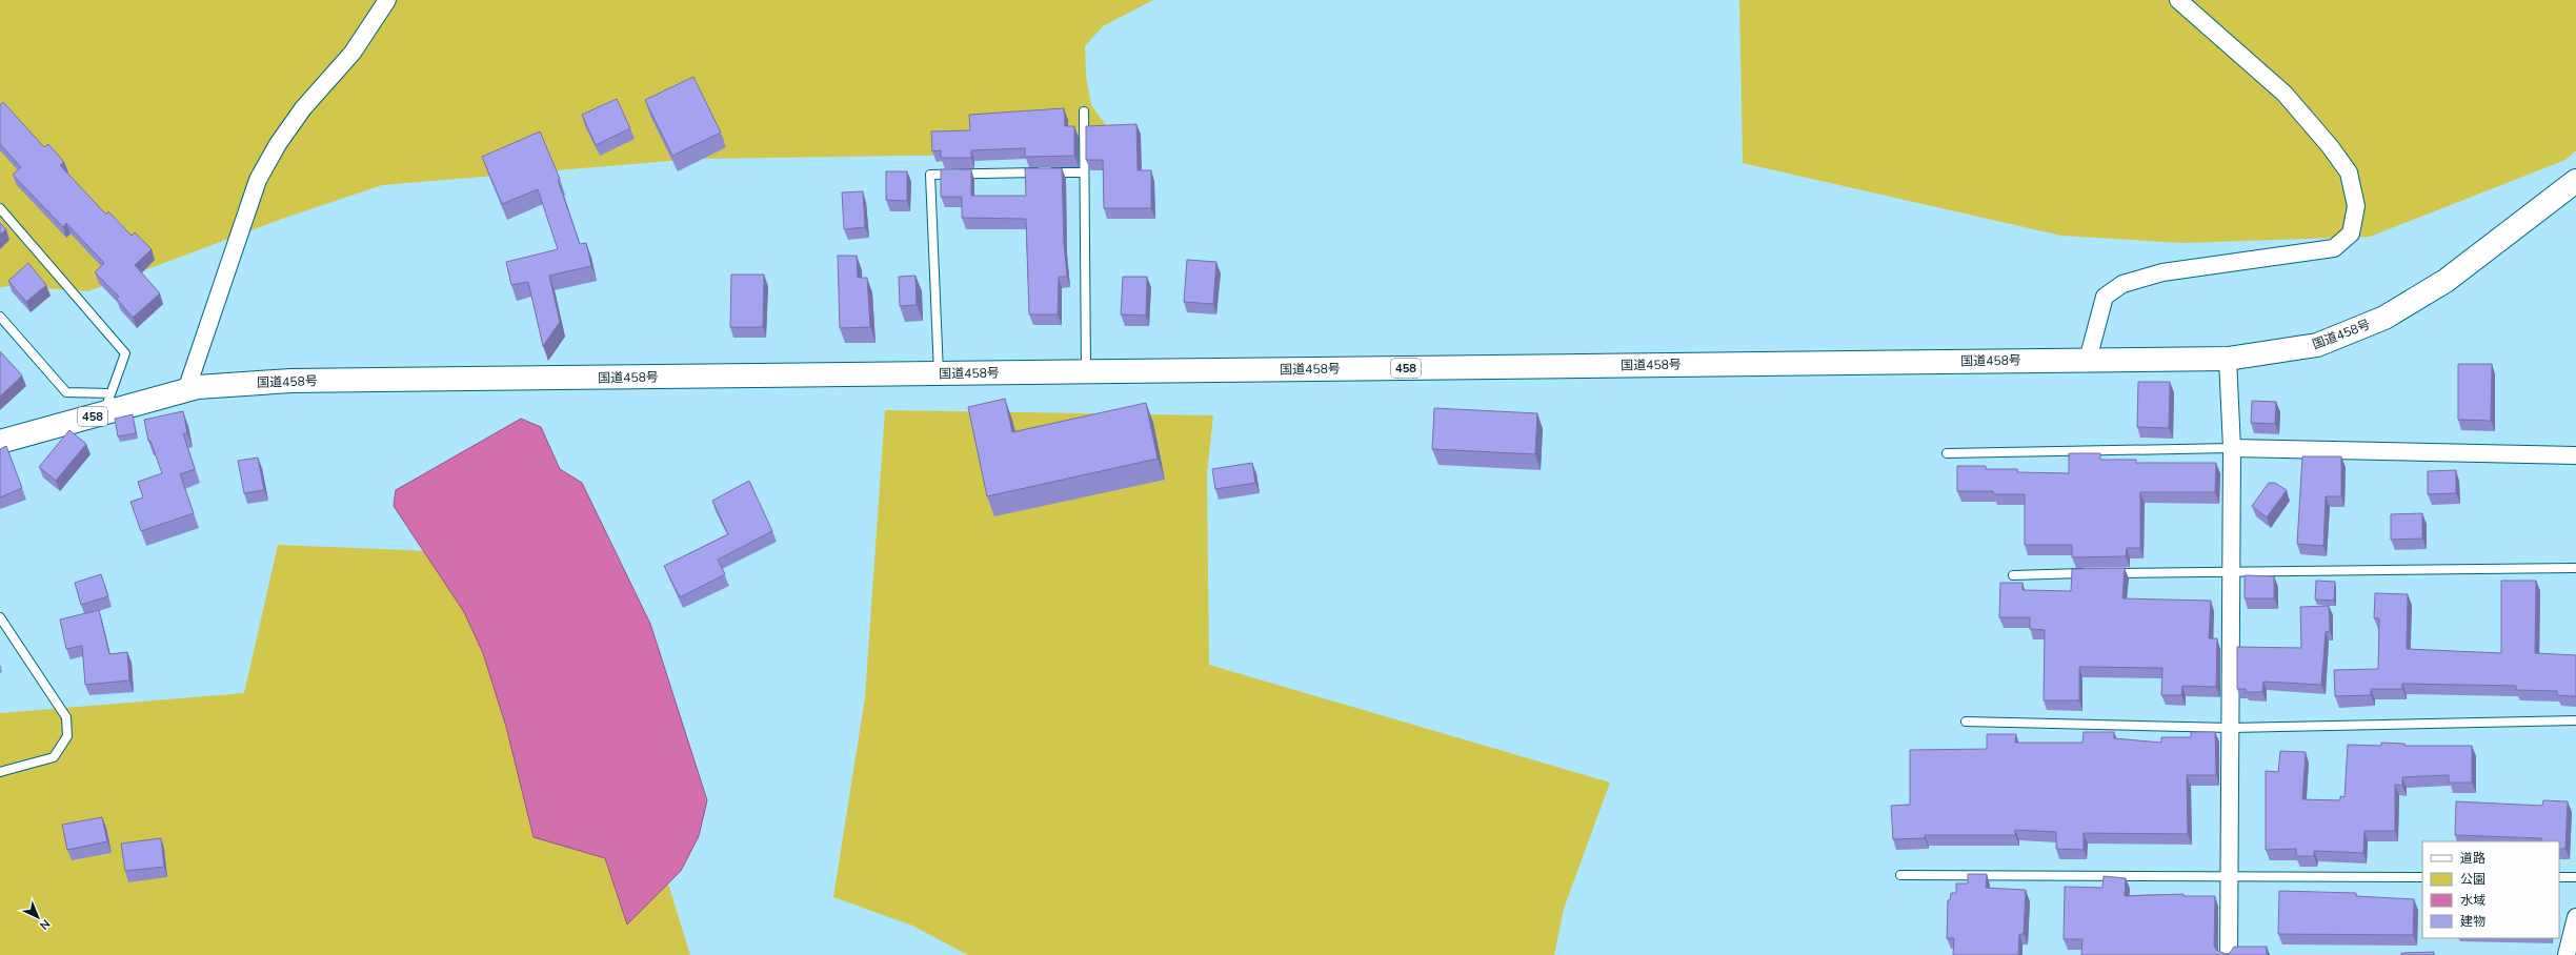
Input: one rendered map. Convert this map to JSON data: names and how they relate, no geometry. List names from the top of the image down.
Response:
{
  "streets": {
    "highway": ["国道458号", "458"]
  },
  "legend": [
    "道路",
    "公園",
    "水域",
    "建物"
  ],
  "north": "bottom right"
}
